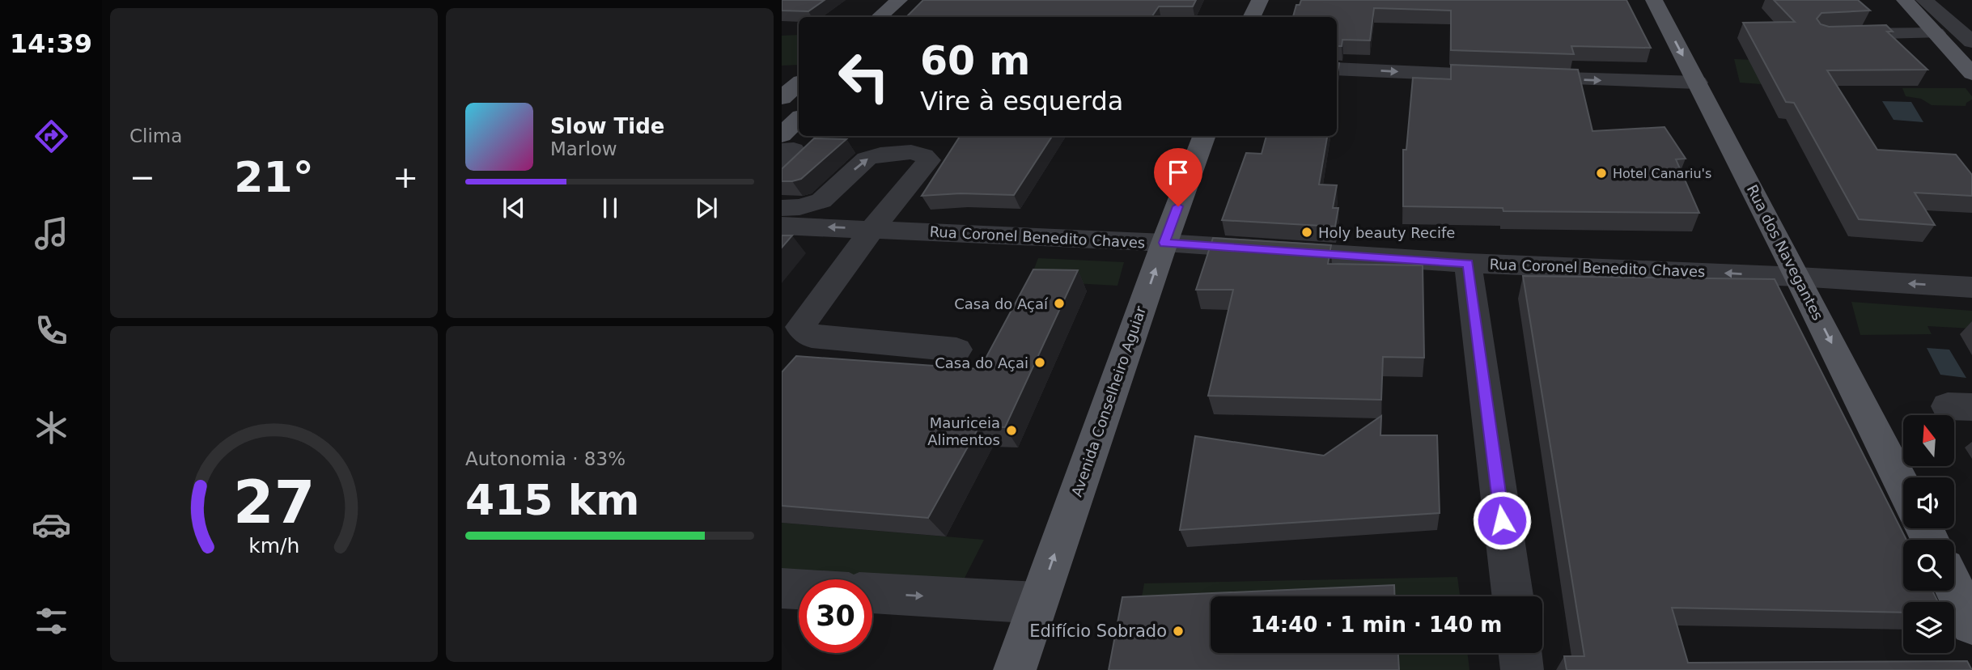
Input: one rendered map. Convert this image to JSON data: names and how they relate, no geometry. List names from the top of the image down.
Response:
{
  "streets": {
    "main road": ["Rua dos Navegantes", "Avenida Conselheiro Aguiar"],
    "street": ["Rua Coronel Benedito Chaves"]
  },
  "crossings": [
    ["Rua Coronel Benedito Chaves", "Rua dos Navegantes"],
    ["Rua Coronel Benedito Chaves", "Avenida Conselheiro Aguiar"]
  ],
  "one_way": ["Rua dos Navegantes", "Avenida Conselheiro Aguiar"],
  "places": [
    "Hotel Canariu's",
    "Holy beauty Recife",
    "Casa do Açaí",
    "Casa do Açai",
    "Mauriceia Alimentos",
    "Edifício Sobrado"
  ],
  "north": "top",
  "page": {
    "tabs": "14:39",
    "tile": [
      "Clima",
      ["Autonomia · 83%", "415 km"]
    ],
    "turn": ["60 m", "Vire à esquerda"],
    "song": ["Slow Tide", "Marlow"],
    "heat": ["−", "21°", "+"],
    "limit": "30",
    "trip": "14:40 · 1 min · 140 m",
    "gauge": ["27", "km/h"]
  }
}
